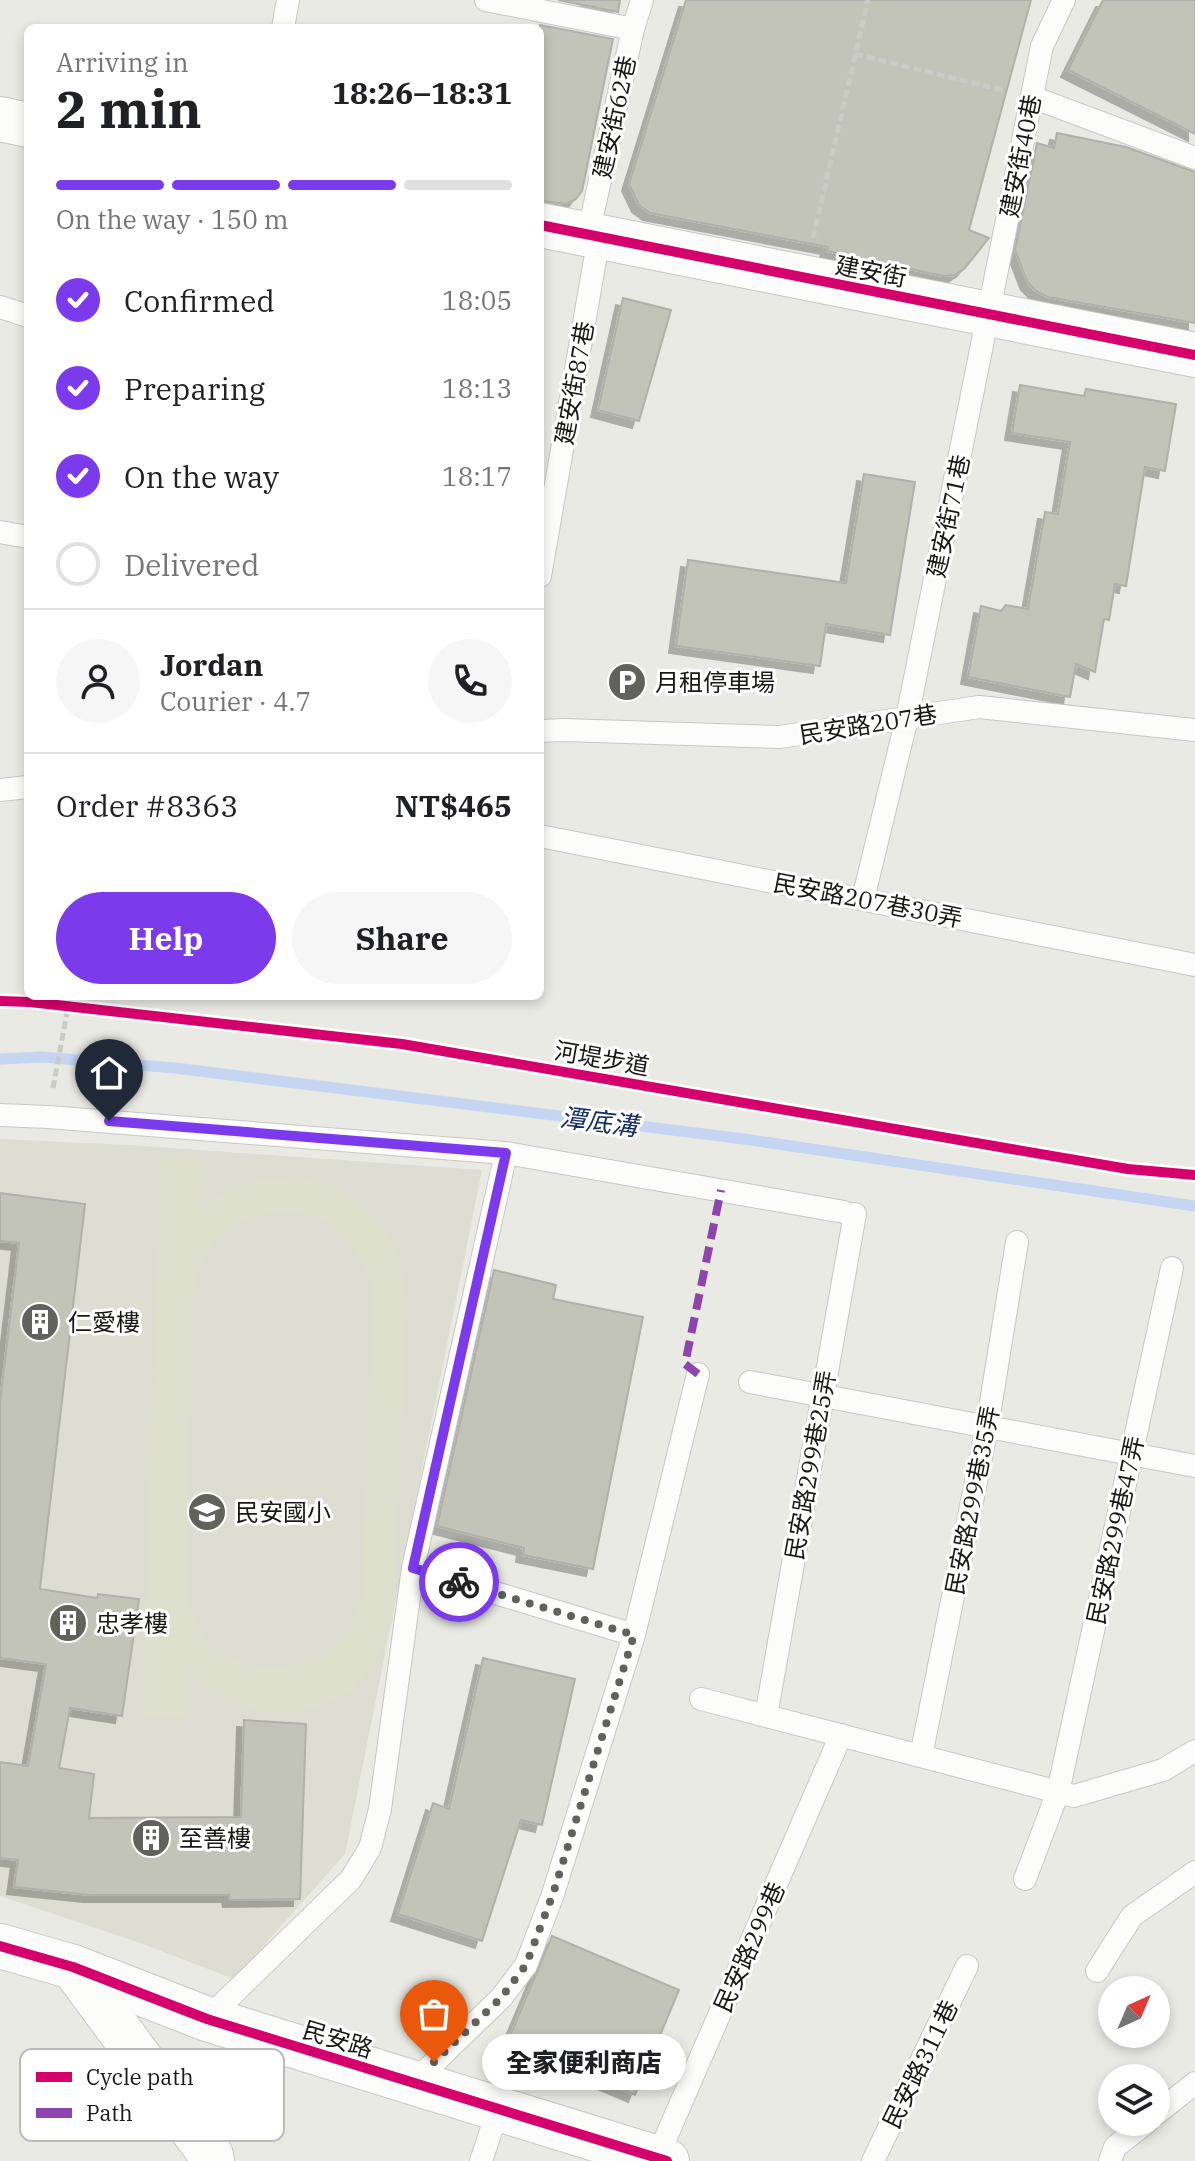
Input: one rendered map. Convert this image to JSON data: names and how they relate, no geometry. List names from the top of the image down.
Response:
{
  "streets": {
    "street": ["建安街", "民安路"],
    "lane": [
      "建安街62巷",
      "建安街40巷",
      "建安街87巷",
      "建安街71巷",
      "民安路207巷",
      "民安路207巷30弄",
      "民安路299巷25弄",
      "民安路299巷35弄",
      "民安路299巷47弄",
      "民安路299巷",
      "民安路311巷"
    ],
    "cycle path": ["河堤步道"]
  },
  "crossings": [
    ["建安街62巷", "建安街"],
    ["建安街62巷", "建安街87巷"],
    ["建安街40巷", "建安街"],
    ["建安街40巷", "建安街71巷"],
    ["建安街", "建安街87巷"],
    ["建安街", "建安街71巷"],
    ["建安街71巷", "民安路207巷"],
    ["建安街71巷", "民安路207巷30弄"],
    ["民安路299巷", "民安路"]
  ],
  "water": ["潭底溝"],
  "places": {
    "parking": ["月租停車場"],
    "building": ["仁愛樓", "忠孝樓", "至善樓"],
    "school or university": ["民安國小"],
    "other": ["全家便利商店"]
  },
  "legend": ["Cycle path", "Path"],
  "north": "top right",
  "page": {
    "heading": ["2 min", "Arriving in", "18:26–18:31"],
    "panel": [
      "Jordan",
      "Courier · 4.7",
      "Order #8363",
      "NT$465"
    ],
    "bar": "On the way · 150 m",
    "list": [
      ["Confirmed", "18:05"],
      ["Preparing", "18:13"],
      ["On the way", "18:17"],
      "Delivered"
    ],
    "buttons": ["Help", "Share"],
    "bubble": "全家便利商店"
  }
}
